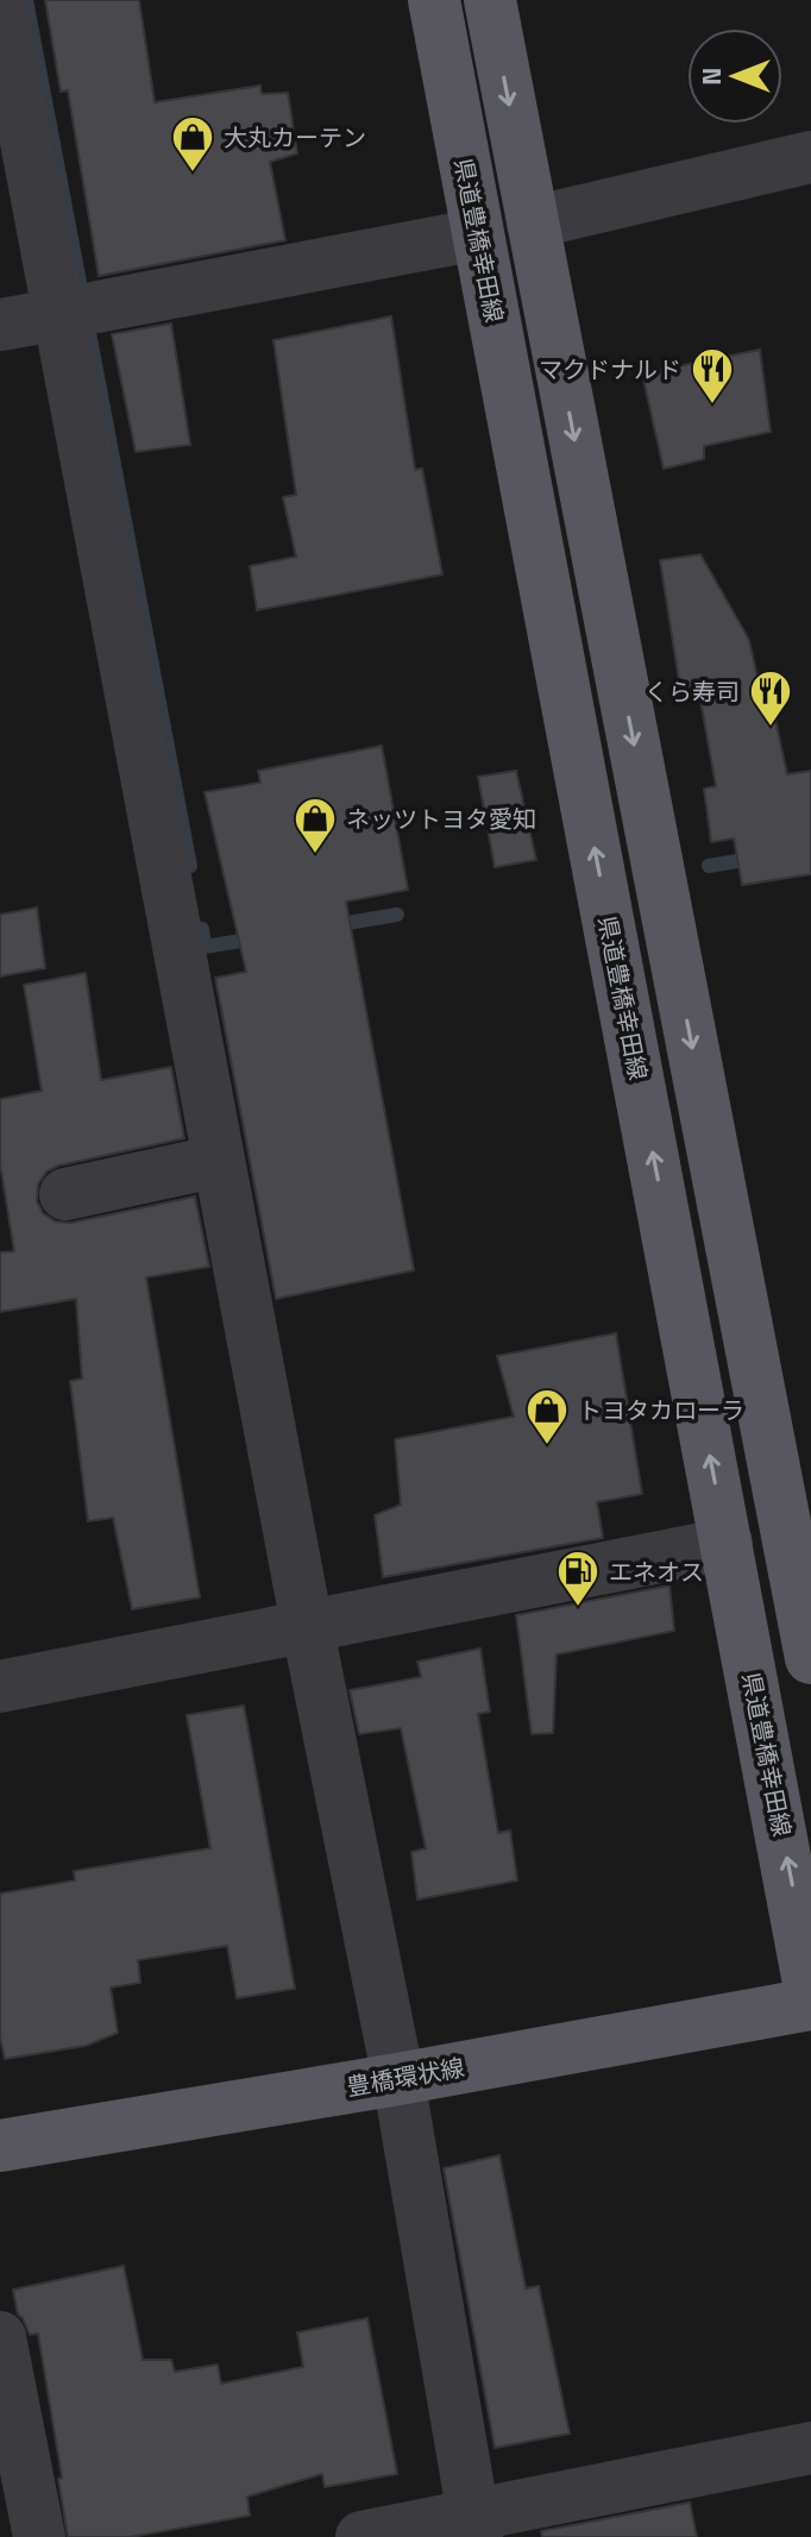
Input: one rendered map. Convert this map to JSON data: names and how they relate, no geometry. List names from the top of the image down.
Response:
{
  "streets": {
    "main road": ["県道豊橋幸田線", "豊橋環状線"]
  },
  "places": {
    "shop": ["大丸カーテン", "ネッツトヨタ愛知", "トヨタカローラ"],
    "restaurant": ["マクドナルド", "くら寿司"],
    "fuel station": ["エネオス"]
  },
  "north": "left"
}
